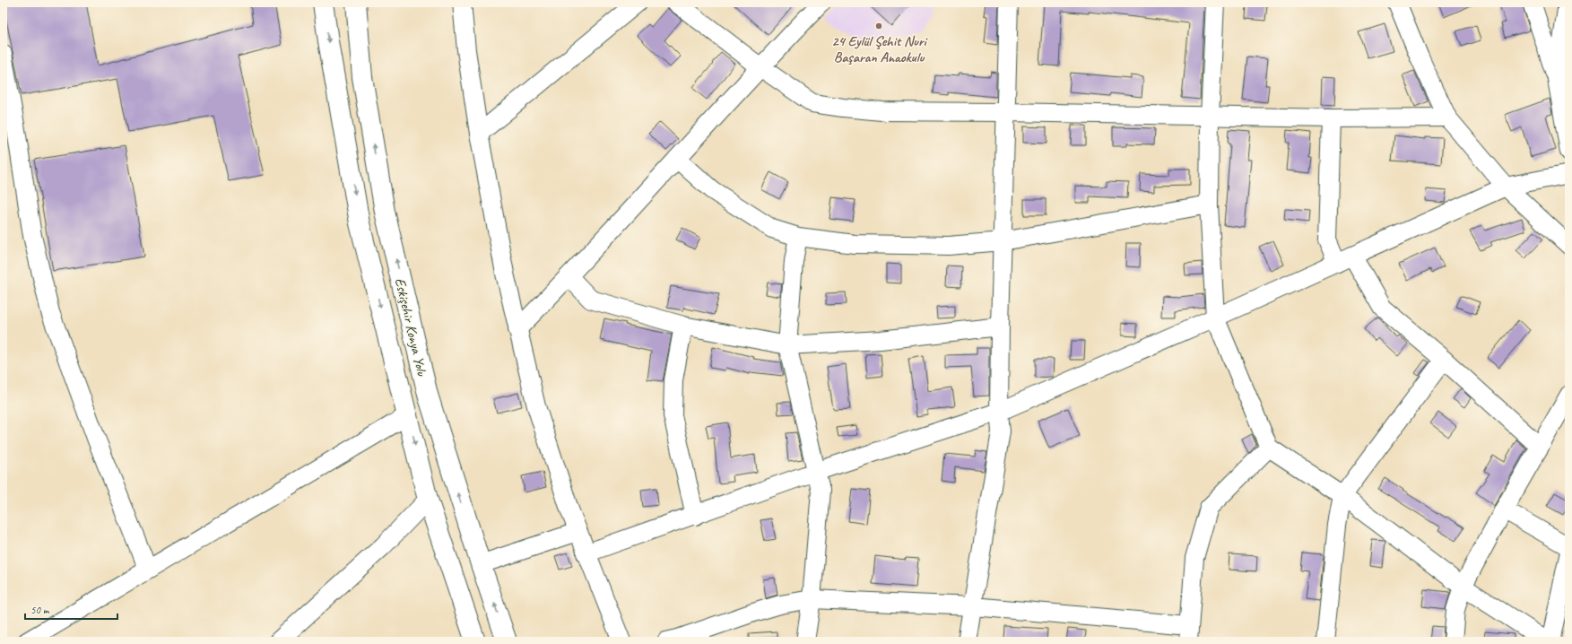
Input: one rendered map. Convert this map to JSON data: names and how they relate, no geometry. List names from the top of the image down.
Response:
{
  "streets": {
    "highway": ["Eskişehir Konya Yolu"]
  },
  "places": ["24 Eylül Şehit Nuri Başaran Anaokulu"],
  "scale_bar": "50 m"
}
